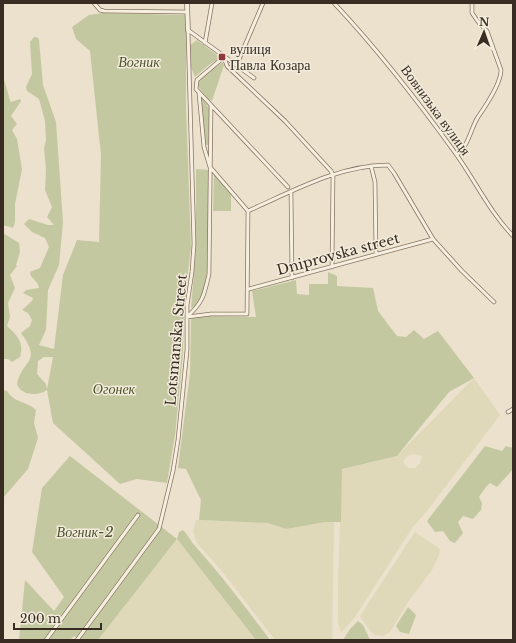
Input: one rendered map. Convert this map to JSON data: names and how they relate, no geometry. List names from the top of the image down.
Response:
{
  "streets": {
    "street": ["Вовнизька вулиця", "Dniprovska street", "Lotsmanska Street"]
  },
  "parks": ["Вогник", "Огонек", "Вогник-2"],
  "places": {
    "transit": ["вулиця Павла Козара"]
  },
  "scale_bar": "200 m",
  "north": "top"
}
